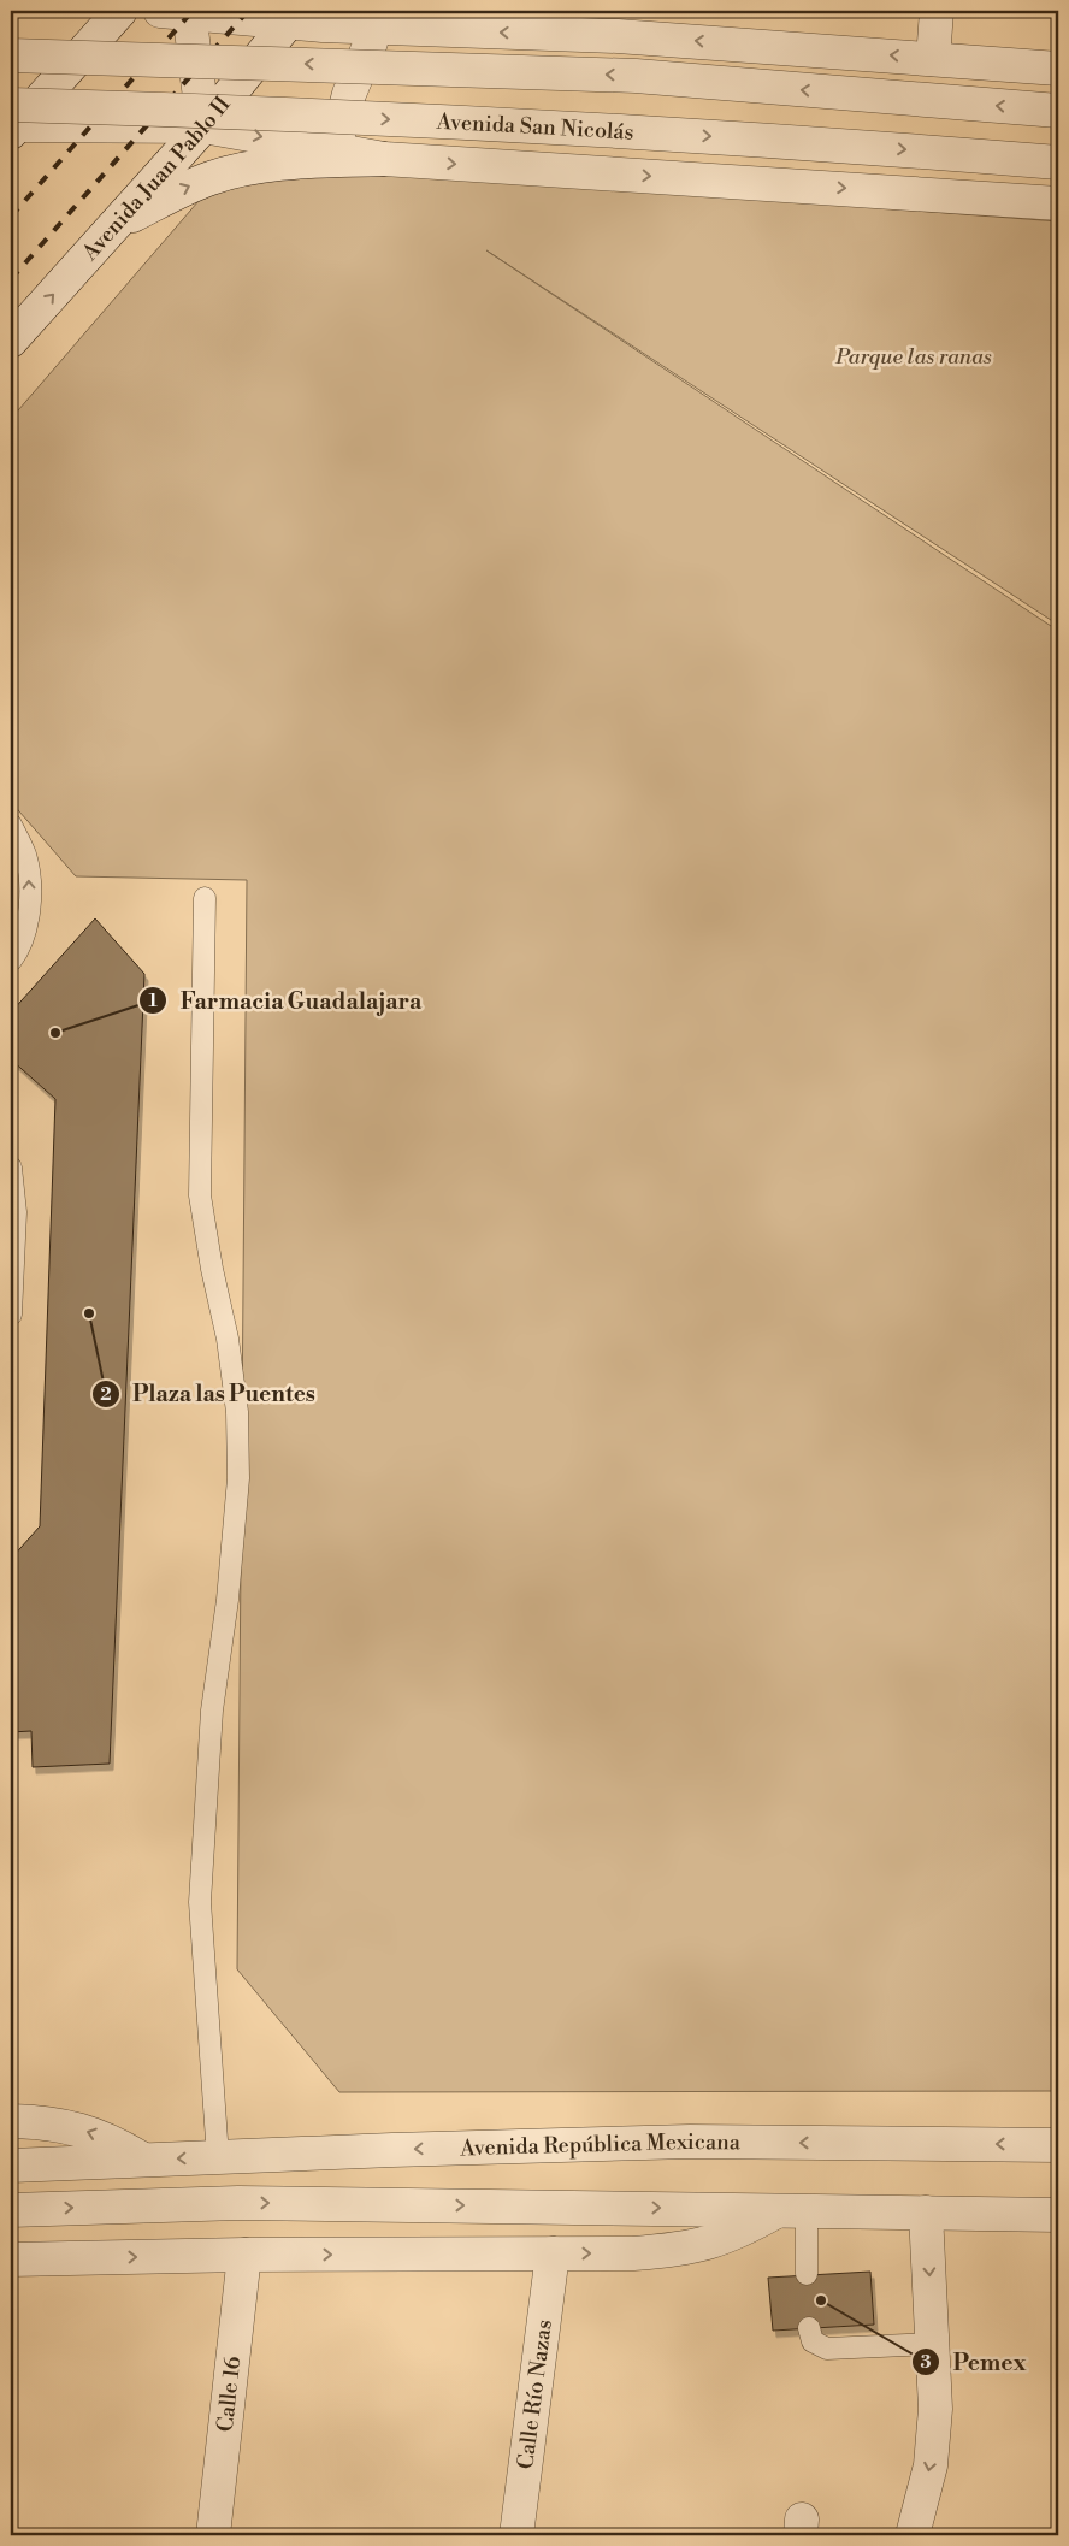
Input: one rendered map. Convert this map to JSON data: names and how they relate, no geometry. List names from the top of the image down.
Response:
{
  "streets": {
    "street": [
      "Avenida San Nicolás",
      "Avenida Juan Pablo II",
      "Avenida República Mexicana",
      "Calle Río Nazas",
      "Calle 16"
    ]
  },
  "one_way": ["Avenida Juan Pablo II"],
  "parks": ["Parque las ranas"],
  "places": ["Farmacia Guadalajara", "Plaza las Puentes", "Pemex"]
}
